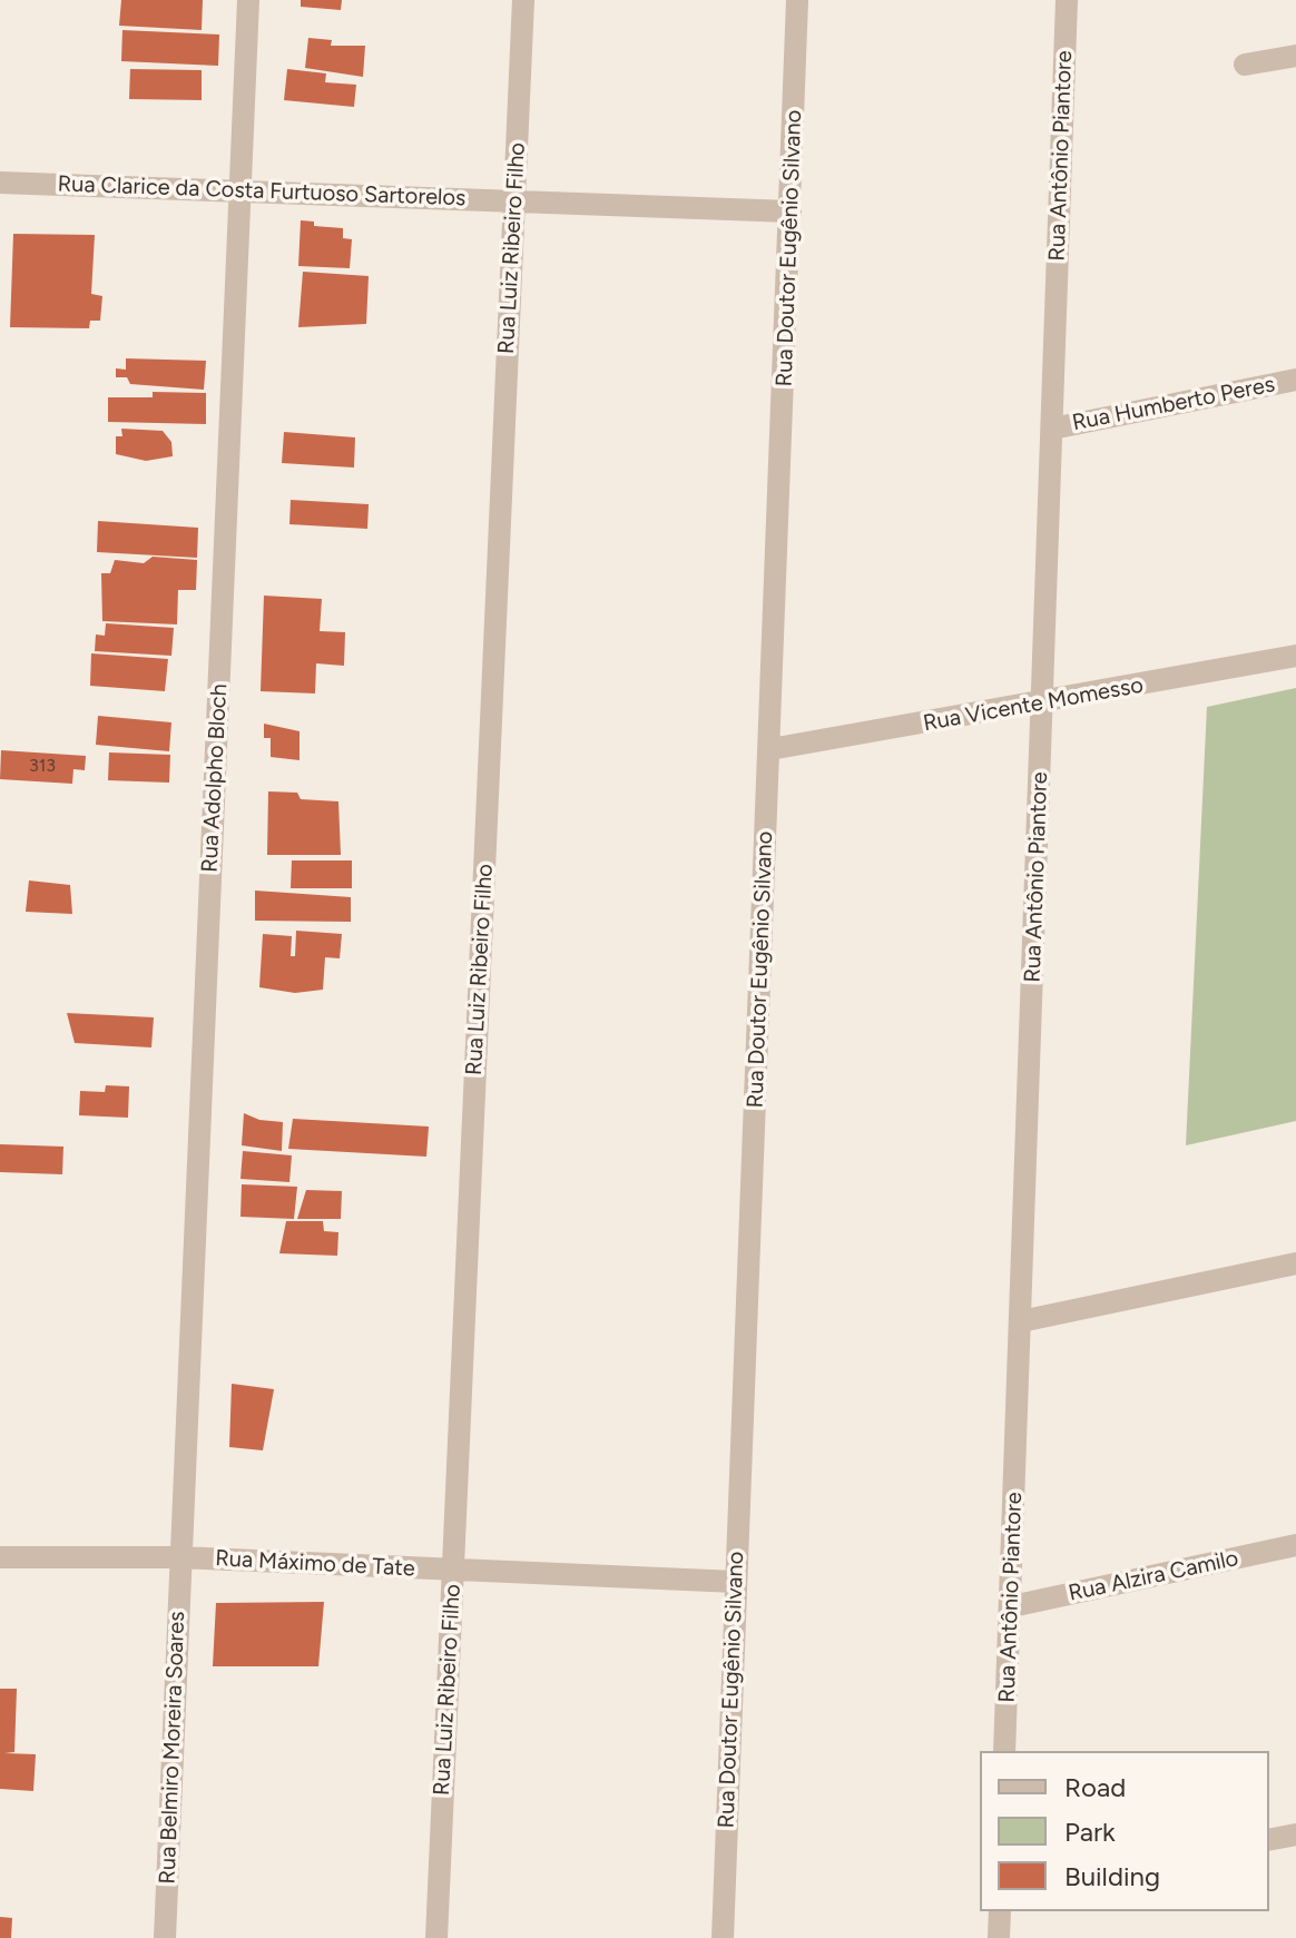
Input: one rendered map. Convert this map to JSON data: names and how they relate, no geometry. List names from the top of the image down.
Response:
{
  "streets": {
    "street": [
      "Rua Antônio Piantore",
      "Rua Clarice da Costa Furtuoso Sartorelos",
      "Rua Luiz Ribeiro Filho",
      "Rua Doutor Eugênio Silvano",
      "Rua Humberto Peres",
      "Rua Vicente Momesso",
      "Rua Adolpho Bloch",
      "Rua Máximo de Tate",
      "Rua Alzira Camilo",
      "Rua Belmiro Moreira Soares"
    ]
  },
  "crossings": [
    ["Rua Antônio Piantore", "Rua Humberto Peres"],
    ["Rua Antônio Piantore", "Rua Vicente Momesso"],
    ["Rua Antônio Piantore", "Rua Alzira Camilo"],
    ["Rua Clarice da Costa Furtuoso Sartorelos", "Rua Luiz Ribeiro Filho"],
    ["Rua Clarice da Costa Furtuoso Sartorelos", "Rua Doutor Eugênio Silvano"],
    ["Rua Clarice da Costa Furtuoso Sartorelos", "Rua Adolpho Bloch"],
    ["Rua Luiz Ribeiro Filho", "Rua Máximo de Tate"],
    ["Rua Doutor Eugênio Silvano", "Rua Vicente Momesso"],
    ["Rua Doutor Eugênio Silvano", "Rua Máximo de Tate"],
    ["Rua Adolpho Bloch", "Rua Máximo de Tate"],
    ["Rua Adolpho Bloch", "Rua Belmiro Moreira Soares"],
    ["Rua Máximo de Tate", "Rua Belmiro Moreira Soares"]
  ],
  "house_numbers": ["313"],
  "legend": ["Road", "Park", "Building"]
}
